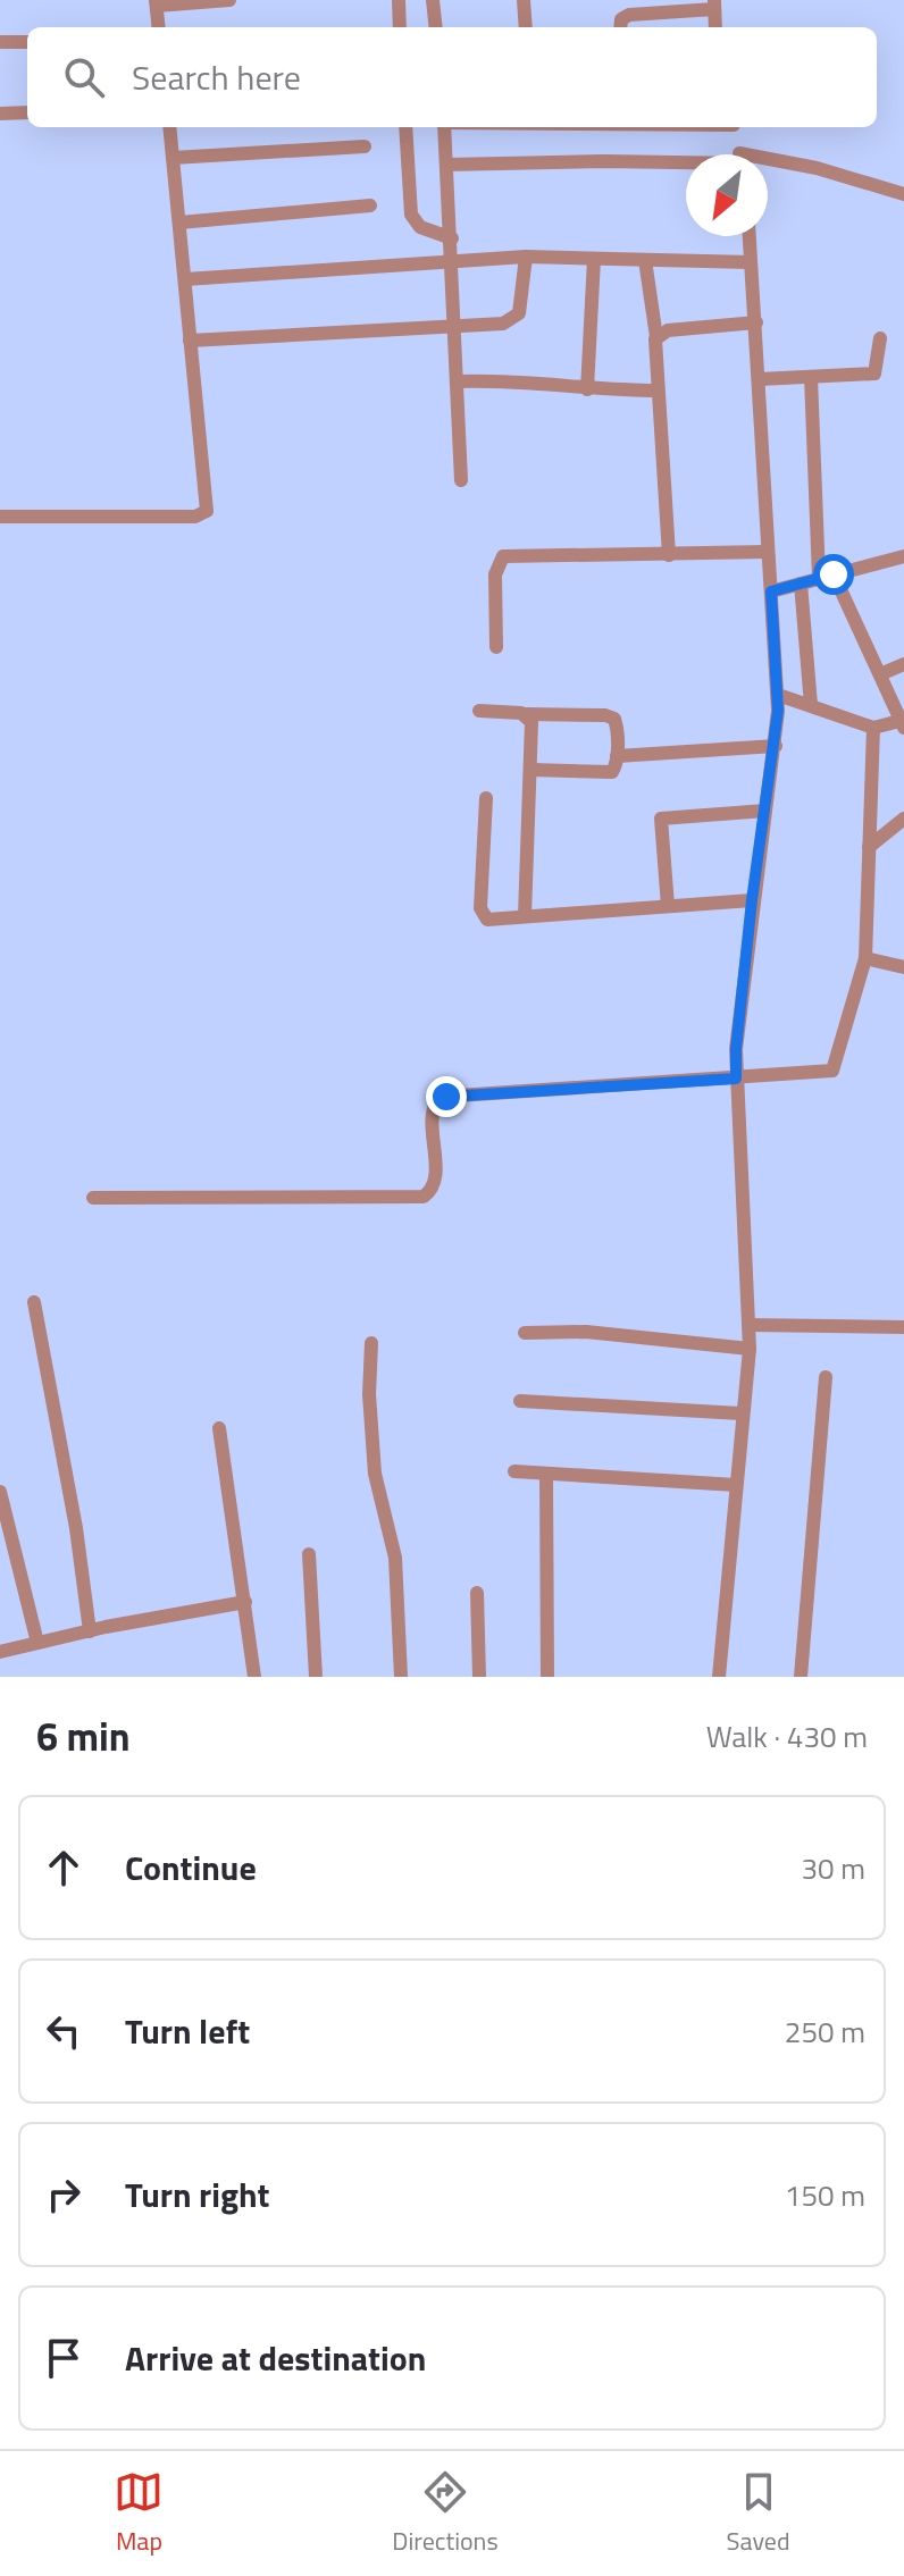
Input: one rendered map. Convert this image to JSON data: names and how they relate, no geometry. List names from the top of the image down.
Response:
{
  "north": "bottom left",
  "page": {
    "search": "Search here",
    "heading": ["6 min", "Walk · 430 m"],
    "list": [
      ["Continue", "30 m"],
      ["Turn left", "250 m"],
      ["Turn right", "150 m"],
      "Arrive at destination"
    ],
    "nav": ["Map", "Directions", "Saved"]
  }
}
